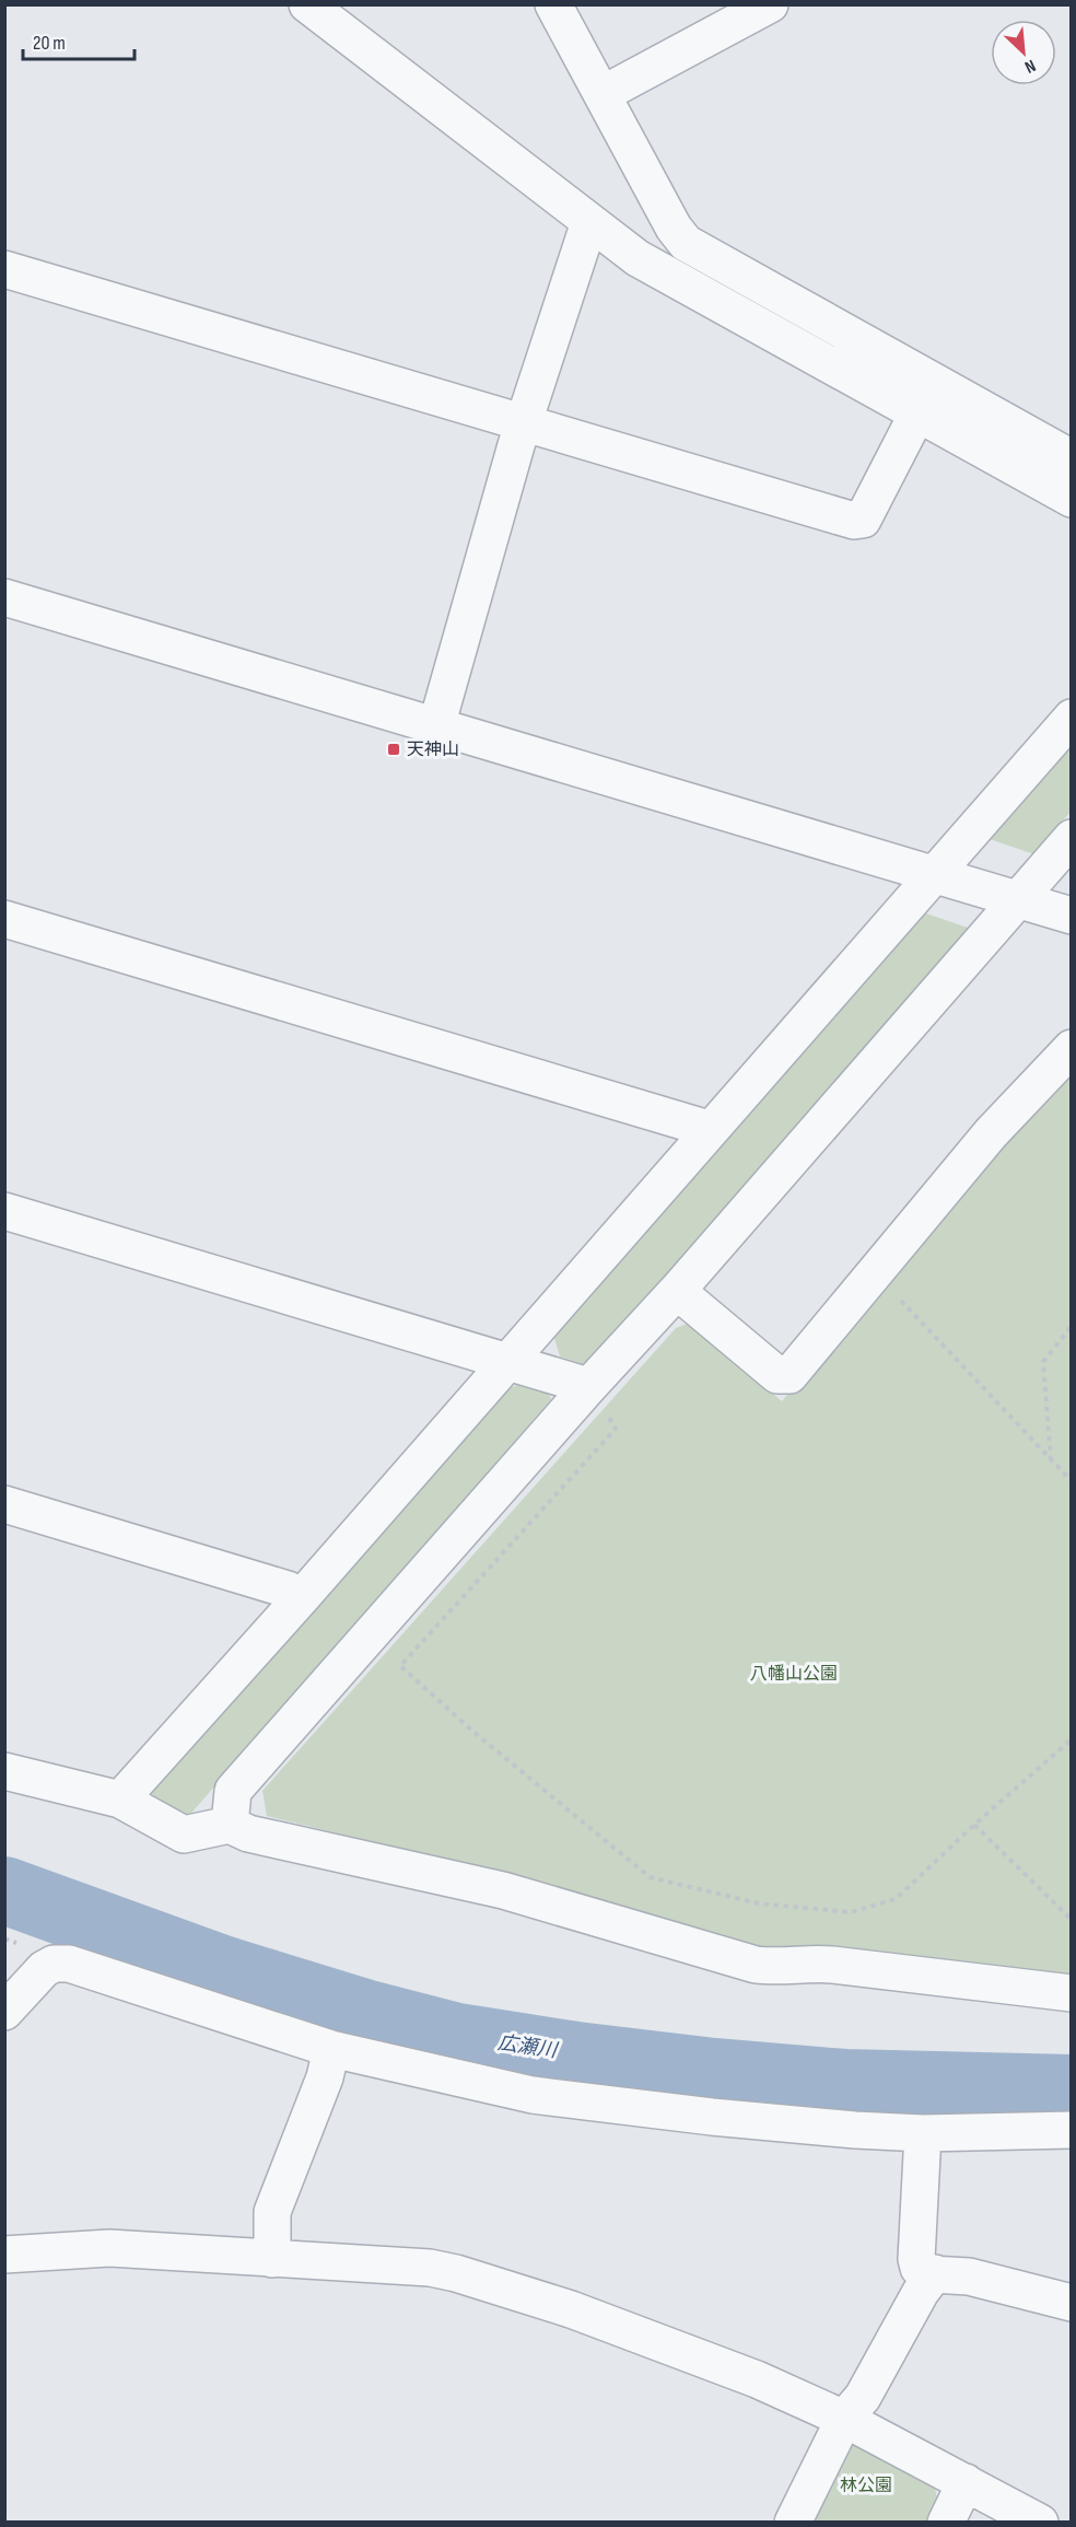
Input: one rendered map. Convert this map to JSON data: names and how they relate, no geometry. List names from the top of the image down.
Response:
{
  "water": ["広瀬川"],
  "parks": ["八幡山公園", "林公園"],
  "places": {
    "transit": ["天神山"]
  },
  "scale_bar": "20 m",
  "north": "bottom right"
}
